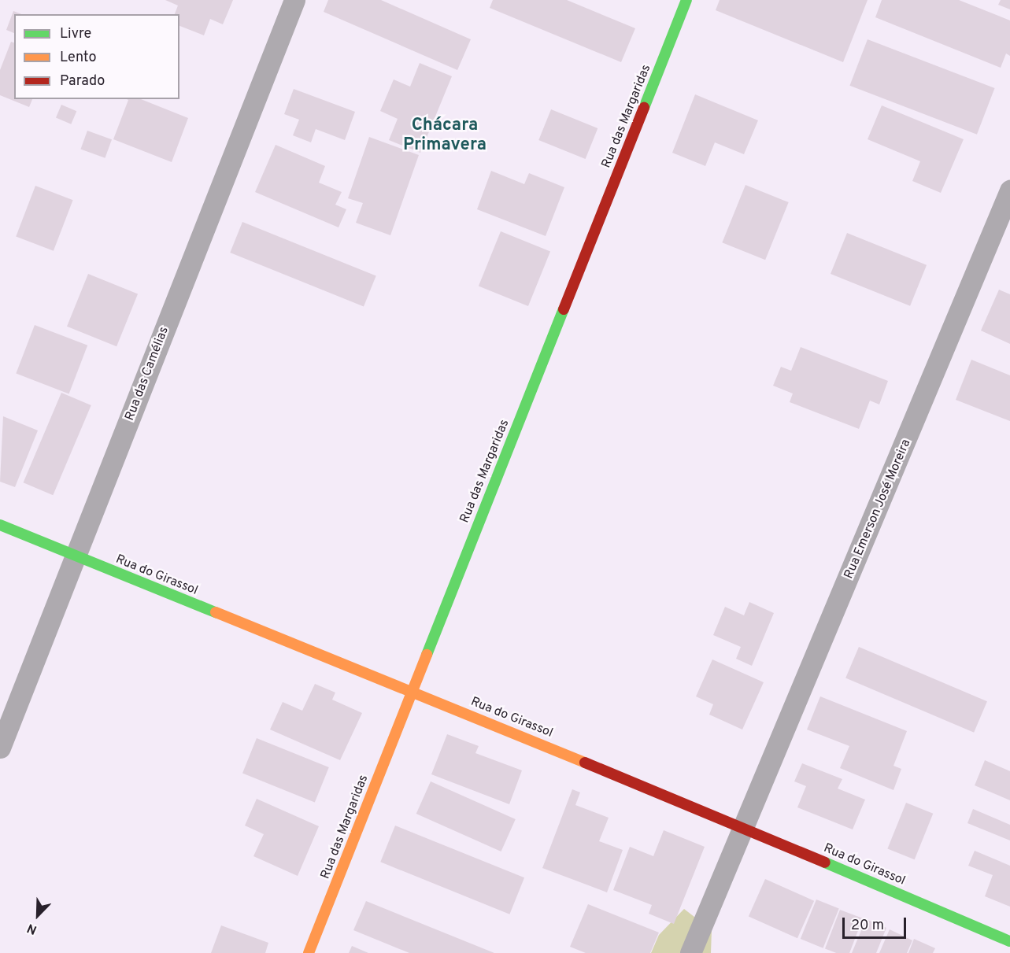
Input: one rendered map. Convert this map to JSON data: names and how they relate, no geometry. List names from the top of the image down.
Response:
{
  "streets": {
    "street": [
      "Rua das Margaridas",
      "Rua das Camélias",
      "Rua Emerson José Moreira",
      "Rua do Girassol"
    ]
  },
  "crossings": [
    ["Rua das Margaridas", "Rua do Girassol"],
    ["Rua das Camélias", "Rua do Girassol"],
    ["Rua Emerson José Moreira", "Rua do Girassol"]
  ],
  "districts": ["Chácara Primavera"],
  "legend": ["Livre", "Lento", "Parado"],
  "scale_bar": "20 m",
  "north": "bottom left"
}
